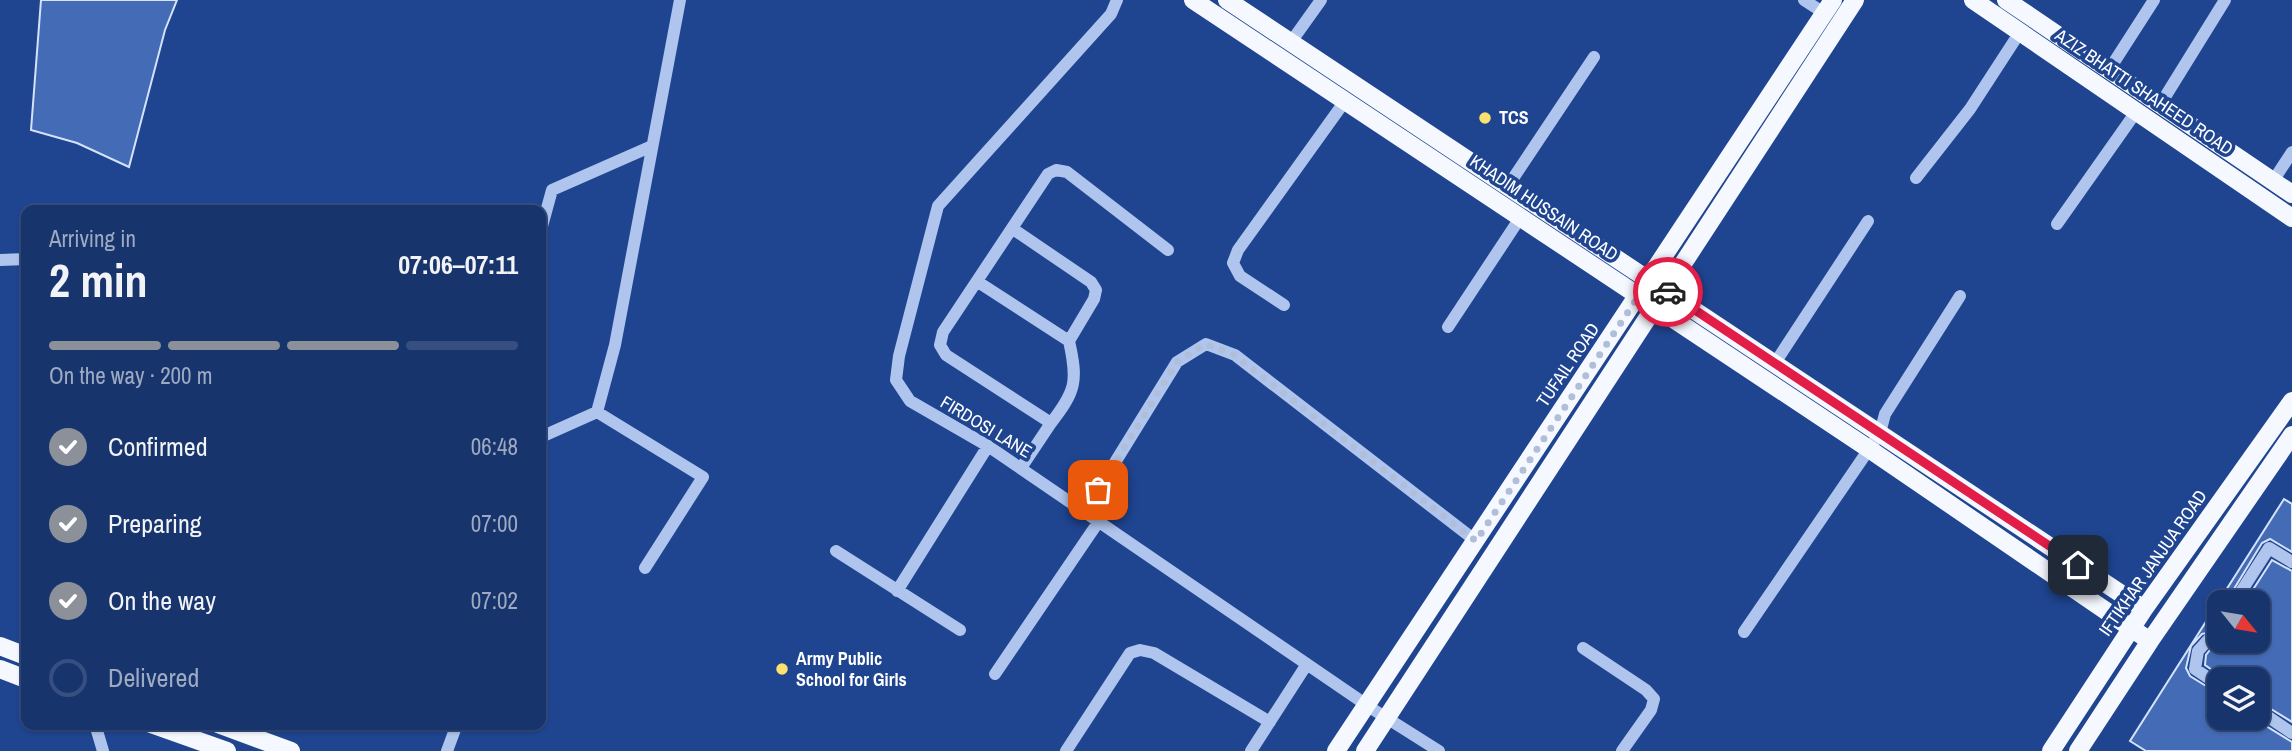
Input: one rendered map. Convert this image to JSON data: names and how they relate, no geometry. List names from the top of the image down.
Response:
{
  "streets": {
    "main road": [
      "AZIZ BHATTI SHAHEED ROAD",
      "KHADIM HUSSAIN ROAD",
      "TUFAIL ROAD",
      "IFTIKHAR JANJUA ROAD"
    ],
    "street": ["FIRDOSI LANE"]
  },
  "crossings": [
    ["KHADIM HUSSAIN ROAD", "TUFAIL ROAD"],
    ["KHADIM HUSSAIN ROAD", "IFTIKHAR JANJUA ROAD"],
    ["TUFAIL ROAD", "FIRDOSI LANE"]
  ],
  "places": ["TCS", "Army Public School for Girls"],
  "north": "bottom right",
  "page": {
    "heading": ["2 min", "Arriving in", "07:06–07:11"],
    "bar": "On the way · 200 m",
    "list": [
      ["Confirmed", "06:48"],
      ["Preparing", "07:00"],
      ["On the way", "07:02"],
      "Delivered"
    ]
  }
}
